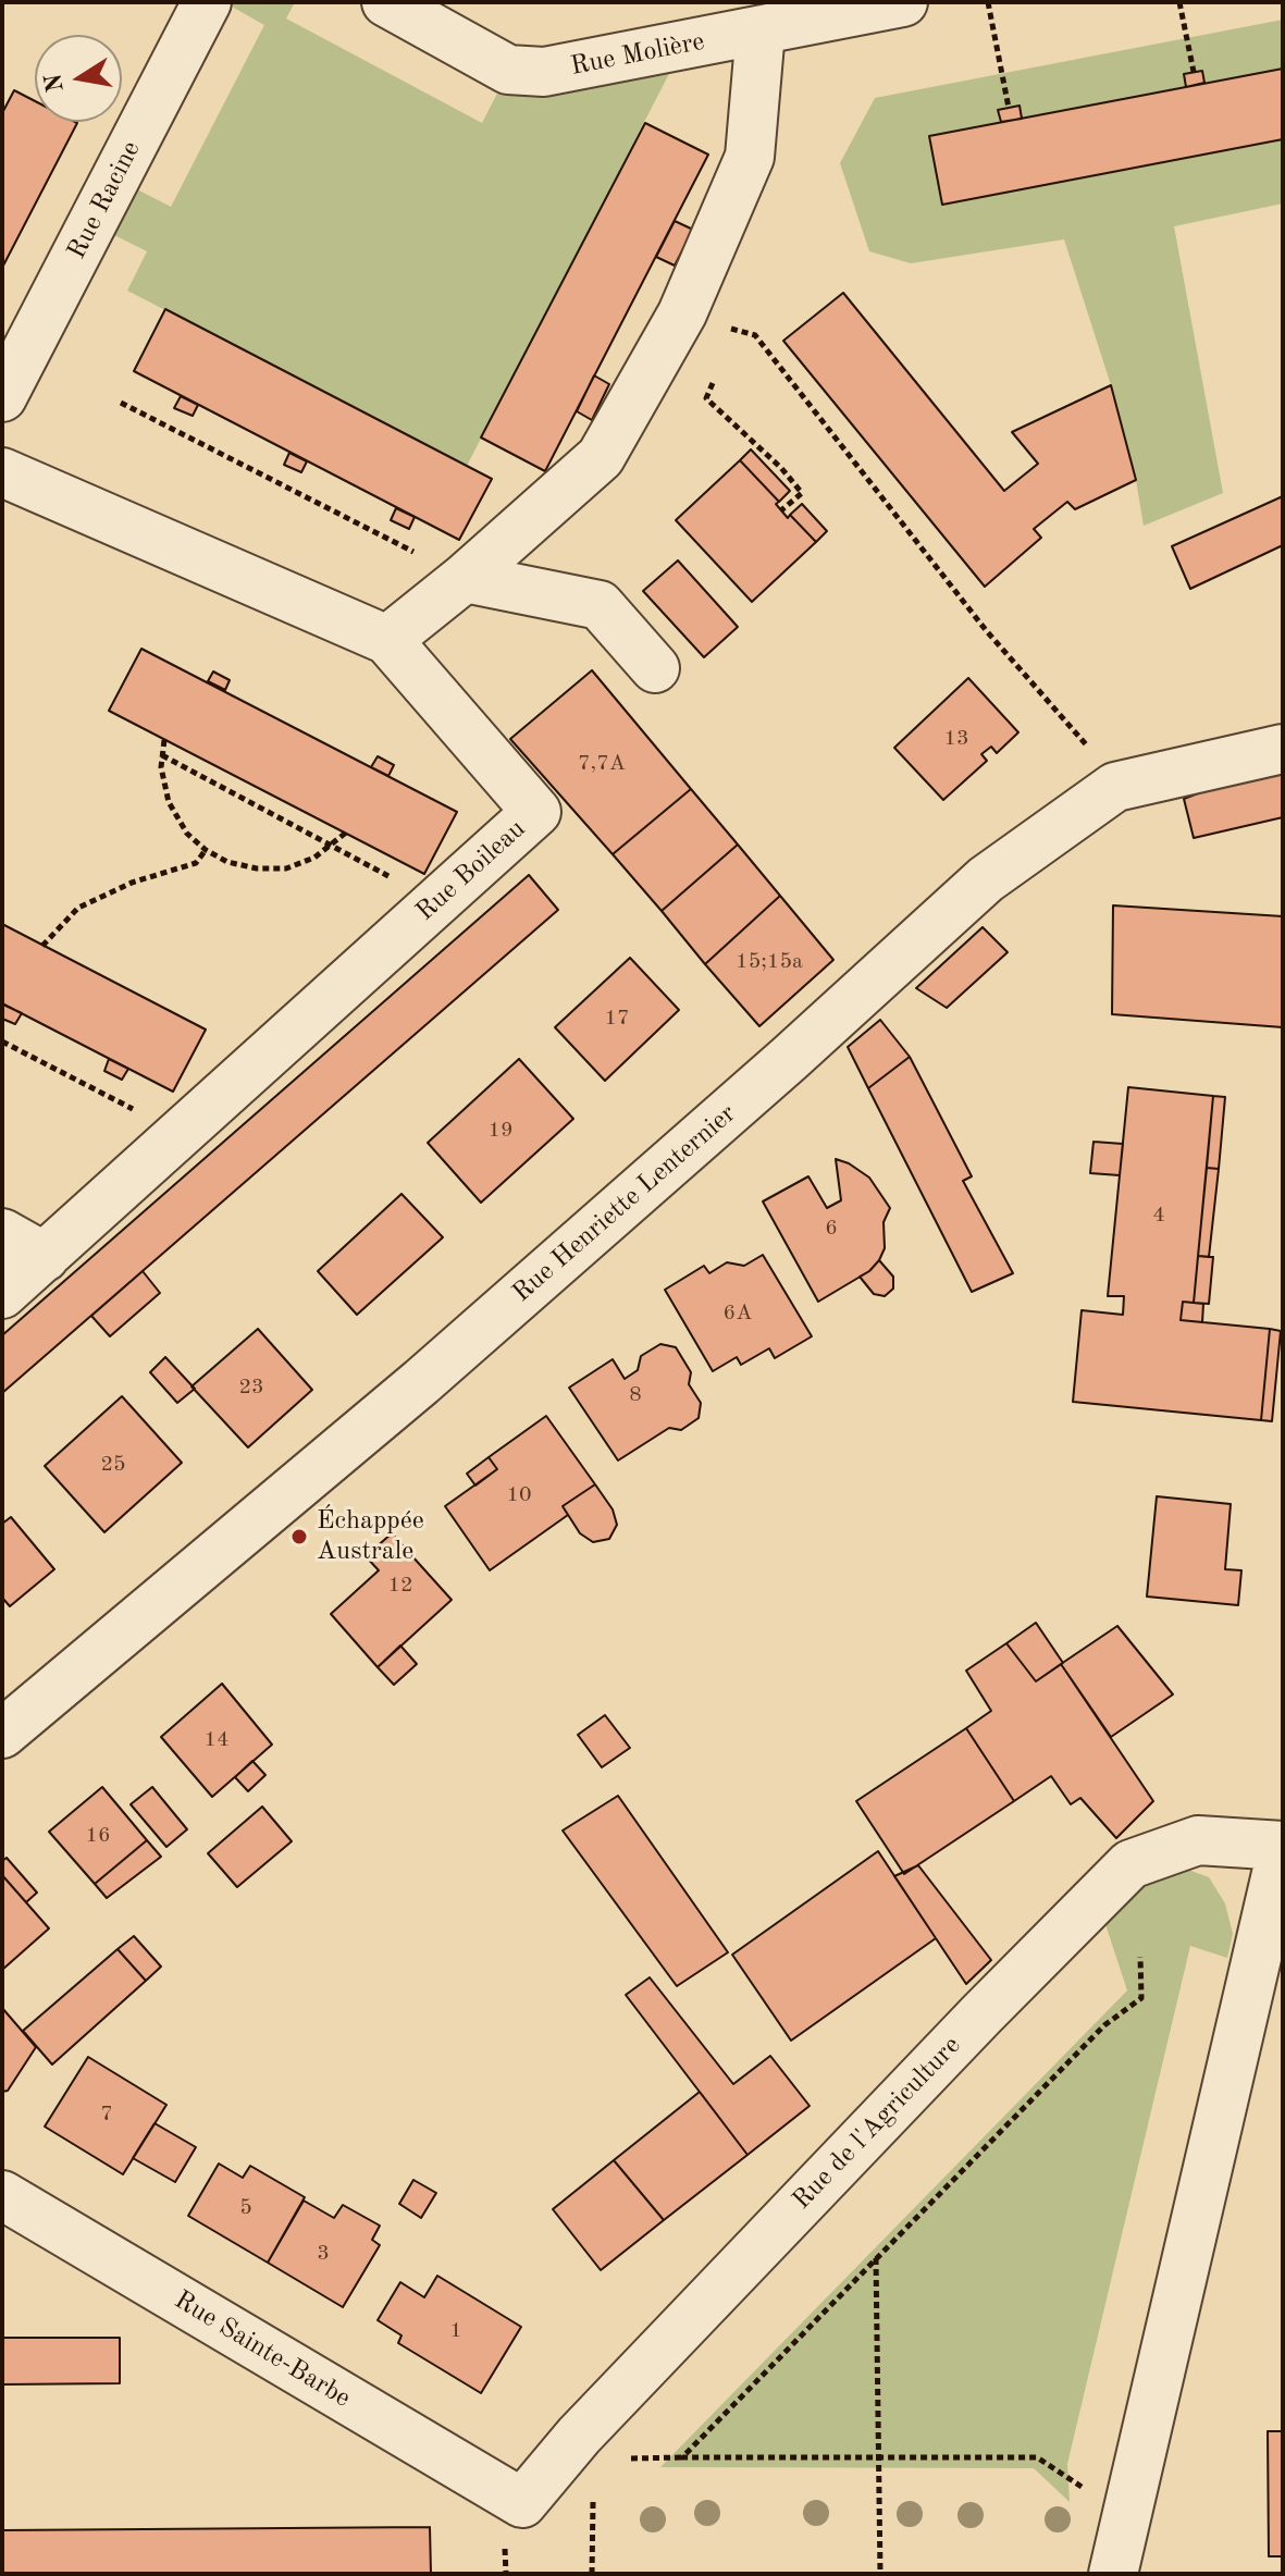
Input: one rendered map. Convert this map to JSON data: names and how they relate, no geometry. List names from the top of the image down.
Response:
{
  "streets": {
    "street": [
      "Rue Molière",
      "Rue Racine",
      "Rue Boileau",
      "Rue Henriette Lenternier",
      "Rue de l'Agriculture",
      "Rue Sainte-Barbe"
    ]
  },
  "crossings": [
    ["Rue de l'Agriculture", "Rue Sainte-Barbe"]
  ],
  "places": ["Échappée Australe"],
  "house_numbers": [
    "13",
    "7,7A",
    "15;15a",
    "17",
    "19",
    "4",
    "6",
    "6A",
    "23",
    "8",
    "25",
    "10",
    "12",
    "14",
    "16",
    "7",
    "5",
    "3",
    "1"
  ],
  "north": "left"
}
